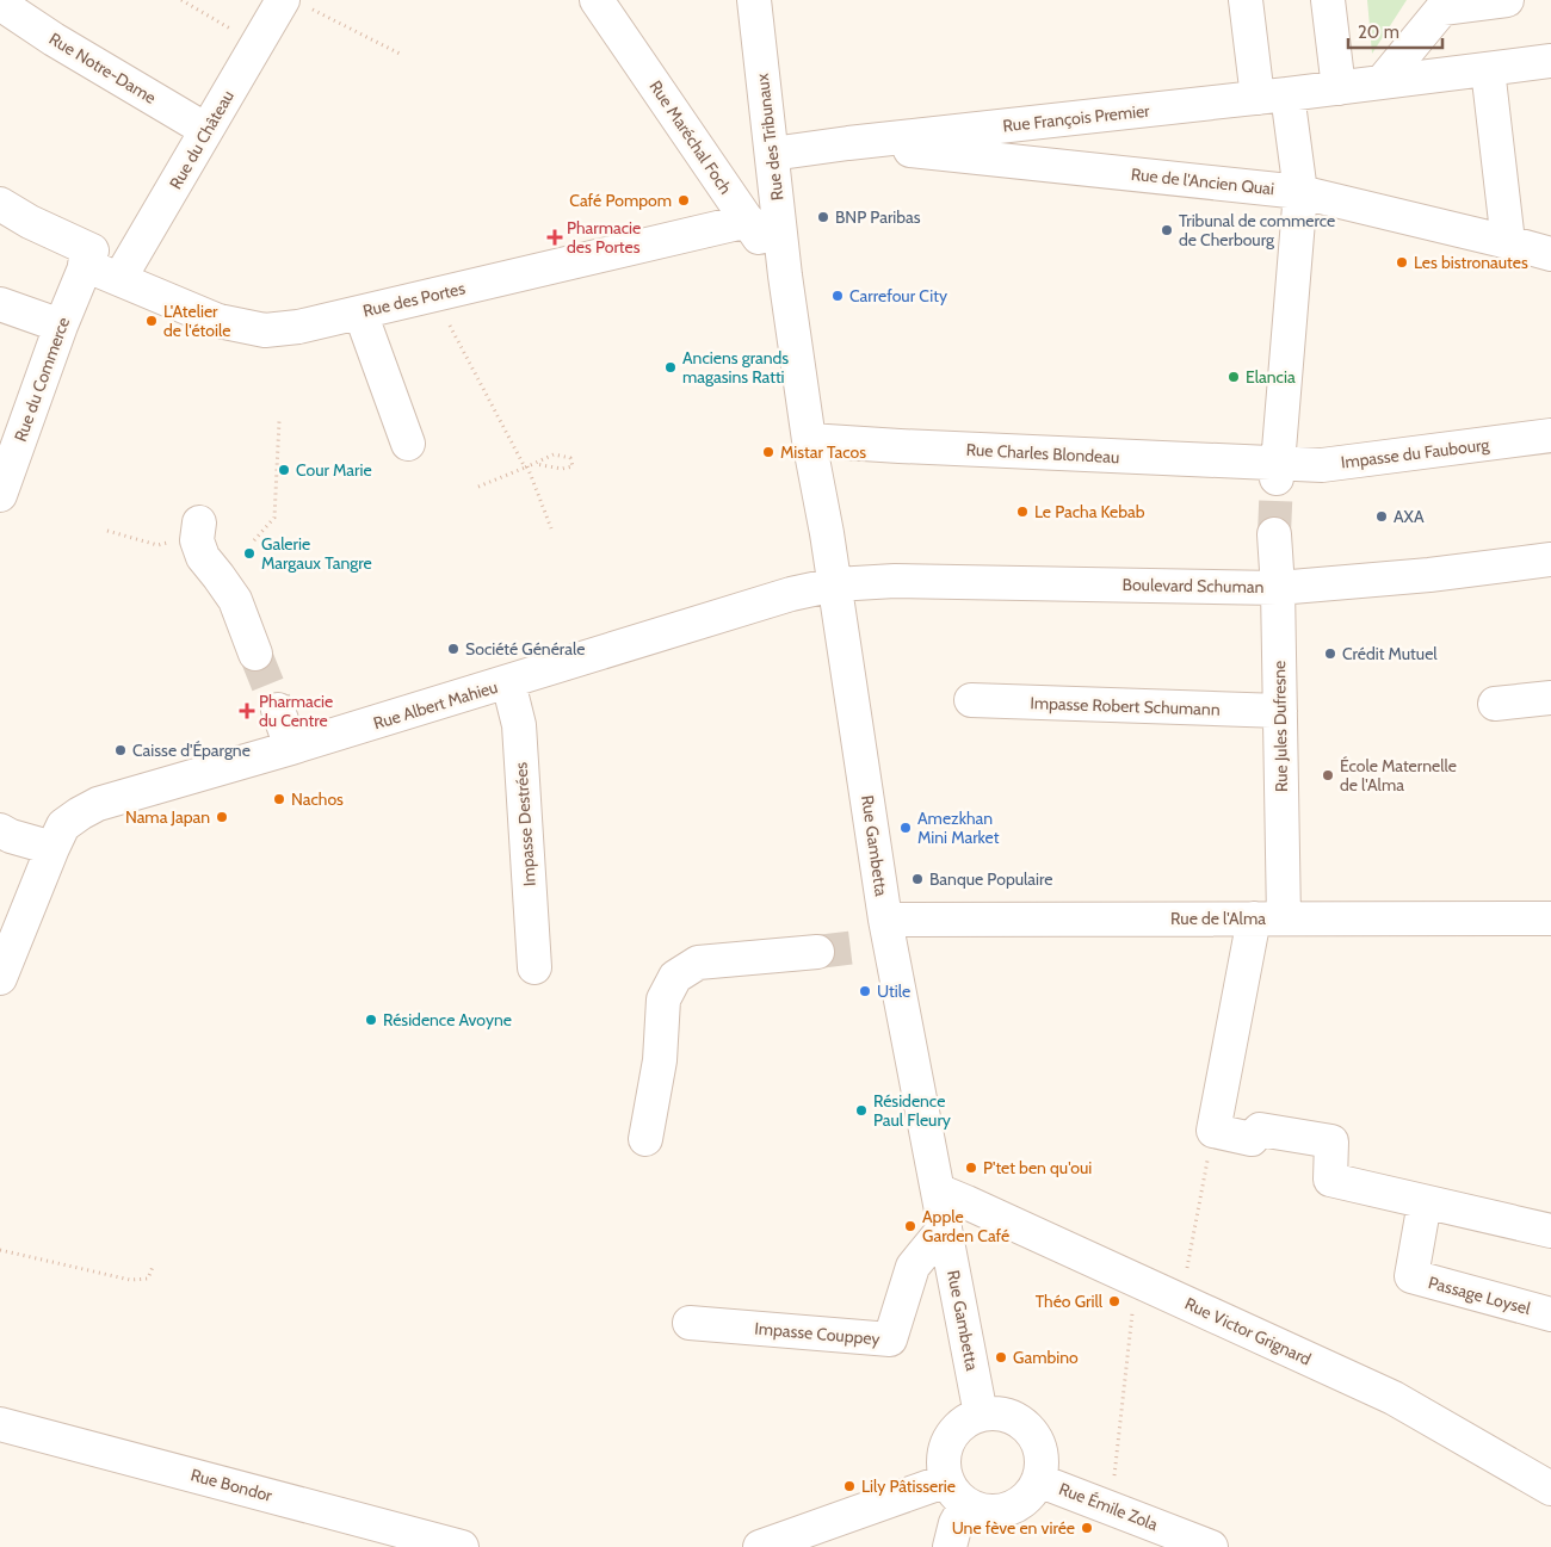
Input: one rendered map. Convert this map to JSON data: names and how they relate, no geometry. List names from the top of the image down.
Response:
{
  "streets": {
    "street": [
      "Rue Notre-Dame",
      "Rue François Premier",
      "Rue Maréchal Foch",
      "Rue des Tribunaux",
      "Rue du Château",
      "Rue de l'Ancien Quai",
      "Rue des Portes",
      "Rue du Commerce",
      "Rue Charles Blondeau",
      "Impasse du Faubourg",
      "Boulevard Schuman",
      "Rue Albert Mahieu",
      "Impasse Robert Schumann",
      "Rue Jules Dufresne",
      "Impasse Destrées",
      "Rue Gambetta",
      "Rue de l'Alma",
      "Passage Loysel",
      "Rue Victor Grignard",
      "Impasse Couppey",
      "Rue Bondor",
      "Rue Émile Zola"
    ]
  },
  "crossings": [
    ["Rue Notre-Dame", "Rue du Château"],
    ["Rue François Premier", "Rue des Tribunaux"],
    ["Rue François Premier", "Rue de l'Ancien Quai"],
    ["Rue Maréchal Foch", "Rue des Tribunaux"],
    ["Rue Maréchal Foch", "Rue des Portes"],
    ["Rue Maréchal Foch", "Rue Gambetta"],
    ["Rue des Tribunaux", "Rue Gambetta"],
    ["Rue du Château", "Rue des Portes"],
    ["Rue des Portes", "Rue du Commerce"],
    ["Rue Charles Blondeau", "Impasse du Faubourg"],
    ["Rue Charles Blondeau", "Rue Gambetta"],
    ["Boulevard Schuman", "Rue Albert Mahieu"],
    ["Boulevard Schuman", "Rue Jules Dufresne"],
    ["Boulevard Schuman", "Rue Gambetta"],
    ["Rue Albert Mahieu", "Impasse Destrées"],
    ["Rue Albert Mahieu", "Rue Gambetta"],
    ["Impasse Robert Schumann", "Rue Jules Dufresne"],
    ["Rue Jules Dufresne", "Rue de l'Alma"],
    ["Rue Gambetta", "Rue de l'Alma"],
    ["Rue Gambetta", "Rue Victor Grignard"],
    ["Rue Gambetta", "Impasse Couppey"],
    ["Rue Gambetta", "Rue Émile Zola"]
  ],
  "places": {
    "other": [
      "Café Pompom",
      "BNP Paribas",
      "Tribunal de commerce de Cherbourg",
      "Les bistronautes",
      "Carrefour City",
      "L'Atelier de l'étoile",
      "Anciens grands magasins Ratti",
      "Elancia",
      "Mistar Tacos",
      "Cour Marie",
      "Le Pacha Kebab",
      "AXA",
      "Galerie Margaux Tangre",
      "Société Générale",
      "Crédit Mutuel",
      "Caisse d'Épargne",
      "École Maternelle de l'Alma",
      "Nachos",
      "Nama Japan",
      "Amezkhan Mini Market",
      "Banque Populaire",
      "Utile",
      "Résidence Avoyne",
      "Résidence Paul Fleury",
      "P'tet ben qu'oui",
      "Apple Garden Café",
      "Théo Grill",
      "Gambino",
      "Lily Pâtisserie",
      "Une fève en virée"
    ],
    "health": ["Pharmacie des Portes", "Pharmacie du Centre"]
  },
  "scale_bar": "20 m"
}
